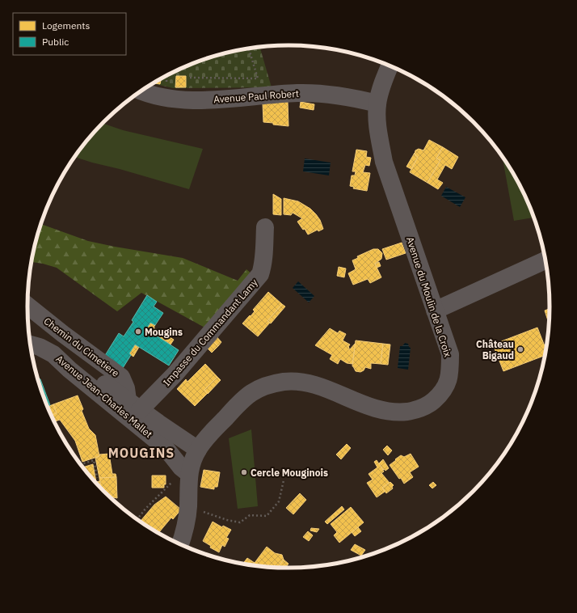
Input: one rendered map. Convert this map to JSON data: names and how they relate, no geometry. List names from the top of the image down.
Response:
{
  "streets": {
    "street": [
      "Avenue Paul Robert",
      "Avenue du Moulin de la Croix",
      "Impasse du Commandant Lamy",
      "Chemin du Cimetiere",
      "Avenue Jean-Charles Mallet"
    ]
  },
  "crossings": [
    ["Avenue Paul Robert", "Avenue du Moulin de la Croix"],
    ["Avenue du Moulin de la Croix", "Avenue Jean-Charles Mallet"],
    ["Impasse du Commandant Lamy", "Chemin du Cimetiere"]
  ],
  "districts": ["MOUGINS"],
  "places": ["Mougins", "Château Bigaud", "Cercle Mouginois"],
  "legend": ["Logements", "Public"]
}
